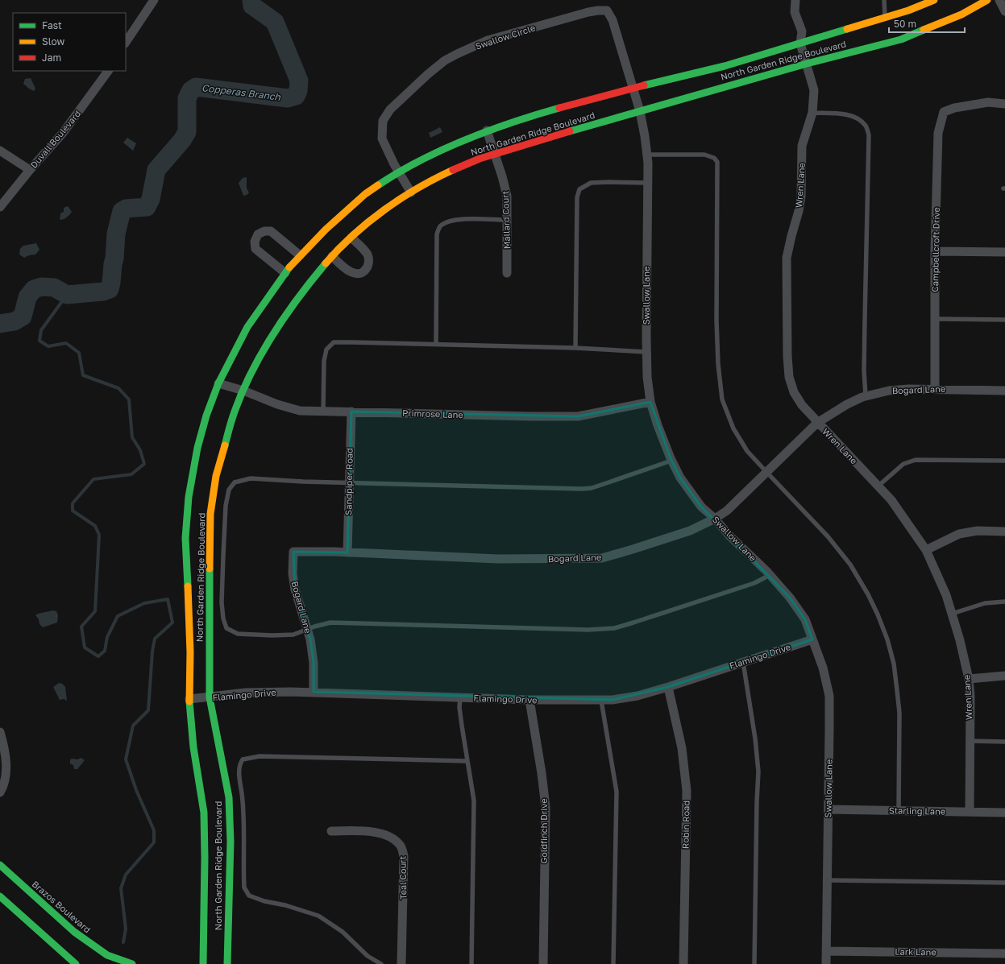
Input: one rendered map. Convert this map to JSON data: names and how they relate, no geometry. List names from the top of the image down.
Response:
{
  "streets": {
    "main road": ["North Garden Ridge Boulevard", "Brazos Boulevard"],
    "street": [
      "Swallow Circle",
      "Duvall Boulevard",
      "Wren Lane",
      "Mallard Court",
      "Campbellcroft Drive",
      "Swallow Lane",
      "Bogard Lane",
      "Primrose Lane",
      "Sandpiper Road",
      "Flamingo Drive",
      "Starling Lane",
      "Robin Road",
      "Goldfinch Drive",
      "Teal Court",
      "Lark Lane"
    ]
  },
  "crossings": [
    ["Swallow Circle", "North Garden Ridge Boulevard"],
    ["Swallow Circle", "Swallow Lane"],
    ["North Garden Ridge Boulevard", "Wren Lane"],
    ["North Garden Ridge Boulevard", "Mallard Court"],
    ["North Garden Ridge Boulevard", "Swallow Lane"],
    ["North Garden Ridge Boulevard", "Primrose Lane"],
    ["North Garden Ridge Boulevard", "Flamingo Drive"],
    ["Wren Lane", "Bogard Lane"],
    ["Wren Lane", "Starling Lane"],
    ["Campbellcroft Drive", "Bogard Lane"],
    ["Swallow Lane", "Bogard Lane"],
    ["Swallow Lane", "Primrose Lane"],
    ["Swallow Lane", "Flamingo Drive"],
    ["Swallow Lane", "Starling Lane"],
    ["Swallow Lane", "Lark Lane"],
    ["Bogard Lane", "Sandpiper Road"],
    ["Bogard Lane", "Flamingo Drive"],
    ["Primrose Lane", "Sandpiper Road"],
    ["Flamingo Drive", "Robin Road"],
    ["Flamingo Drive", "Goldfinch Drive"]
  ],
  "water": ["Copperas Branch"],
  "legend": ["Fast", "Slow", "Jam"],
  "scale_bar": "50 m"
}
